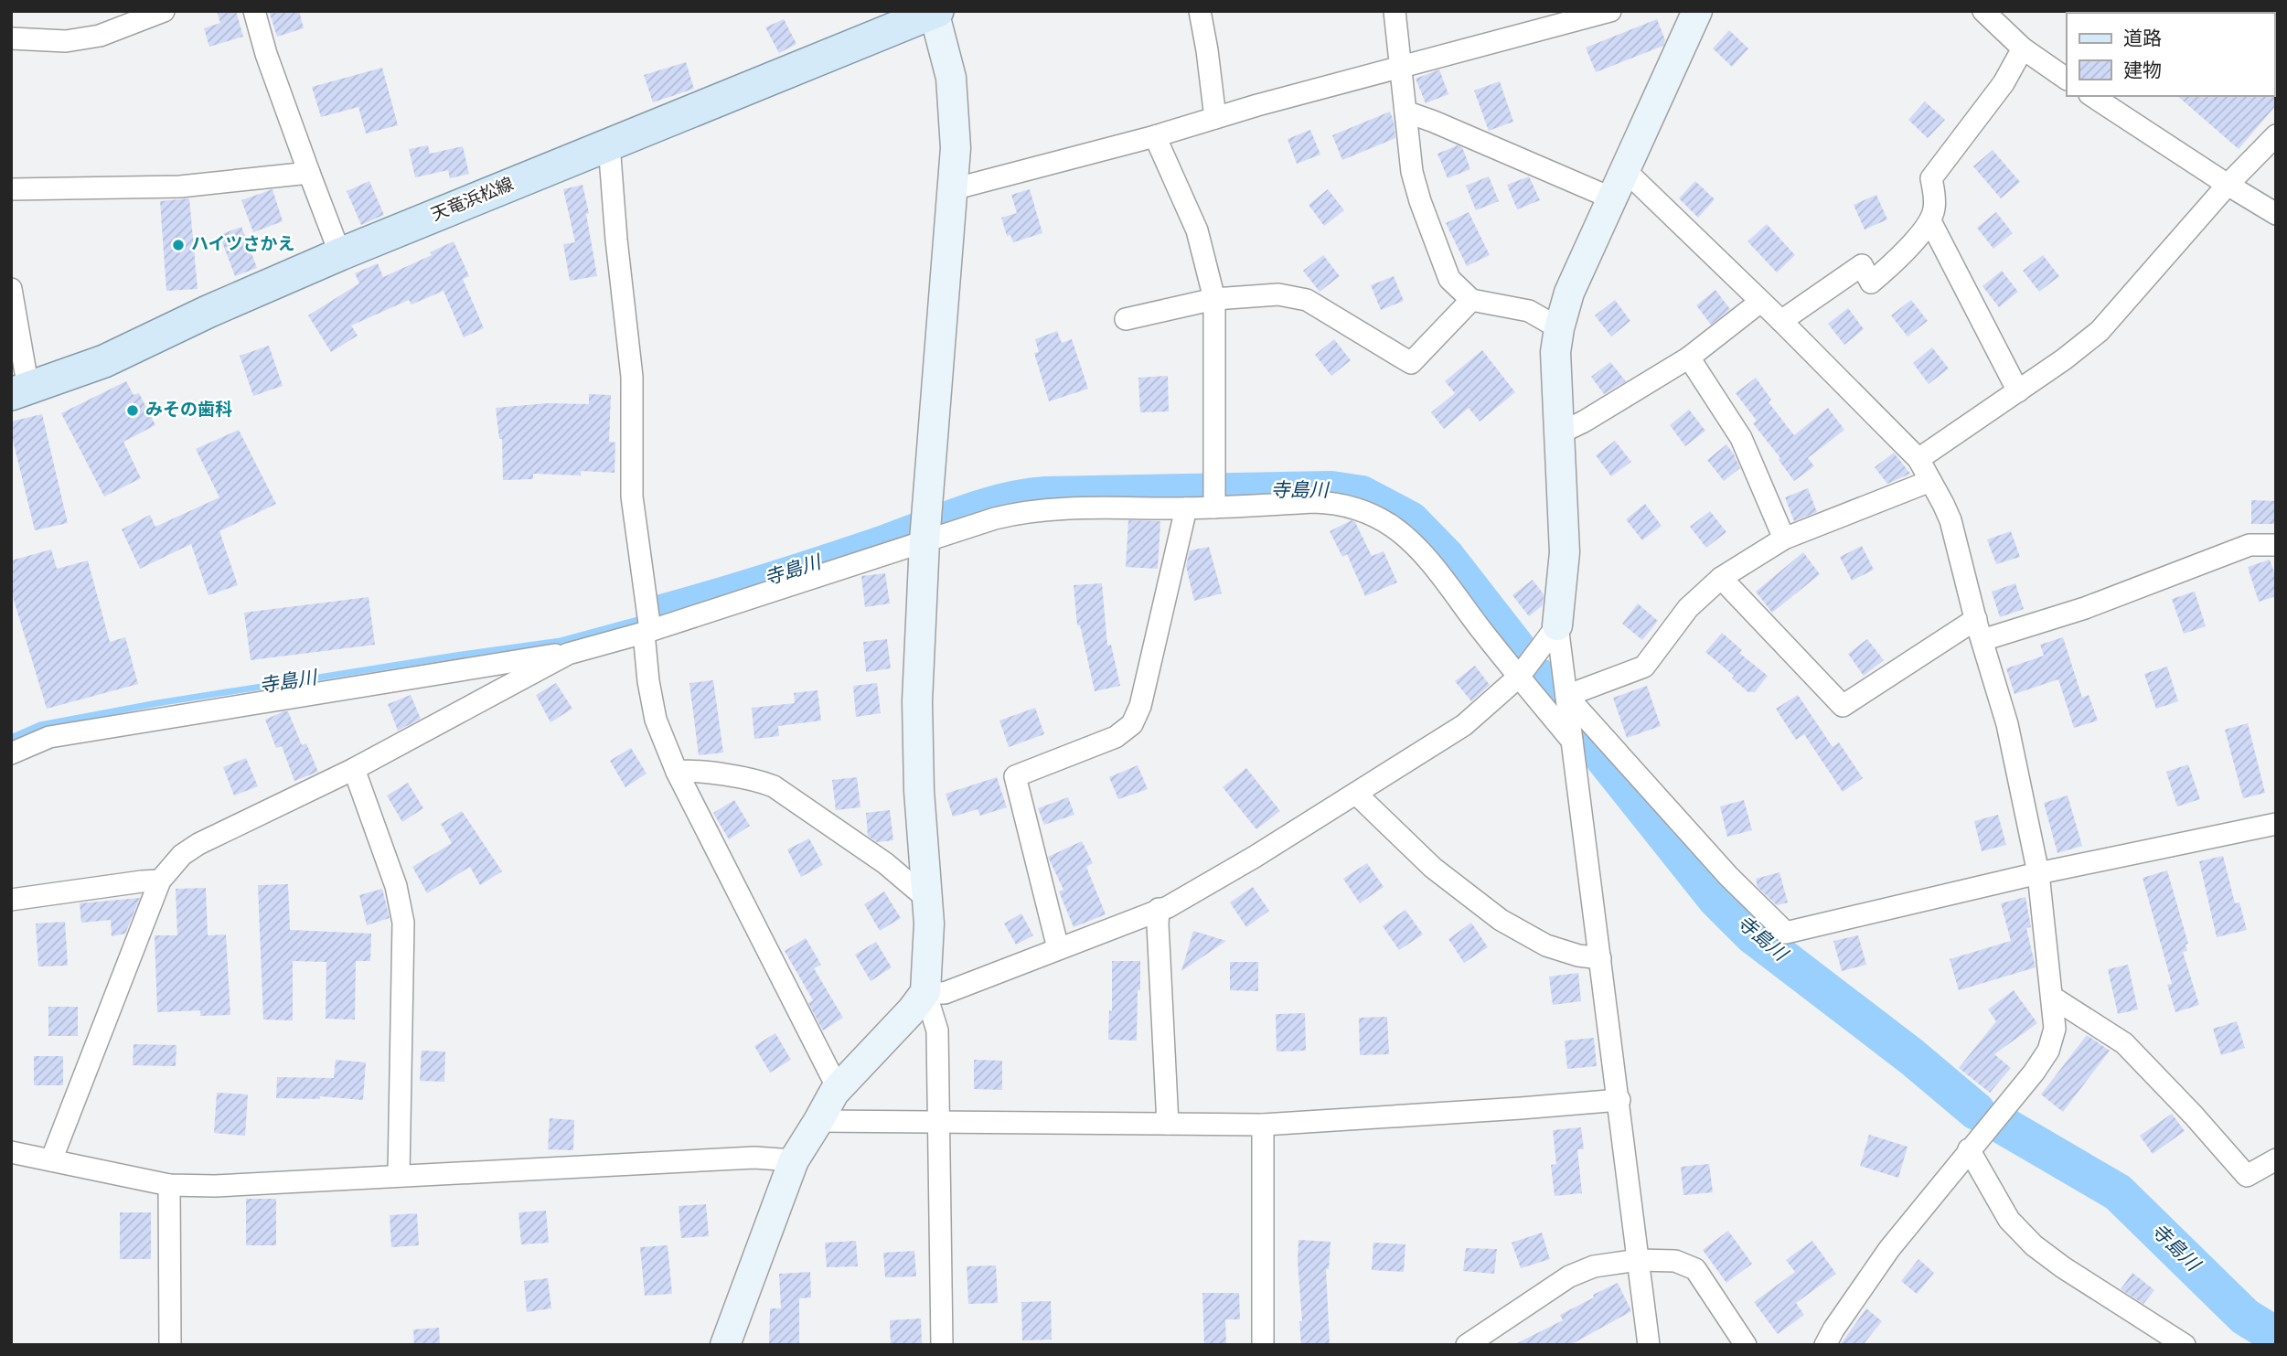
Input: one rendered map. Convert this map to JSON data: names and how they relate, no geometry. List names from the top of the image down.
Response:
{
  "streets": {
    "main road": ["天竜浜松線"]
  },
  "water": ["寺島川"],
  "places": ["ハイツさかえ", "みその歯科"],
  "legend": ["道路", "建物"]
}
